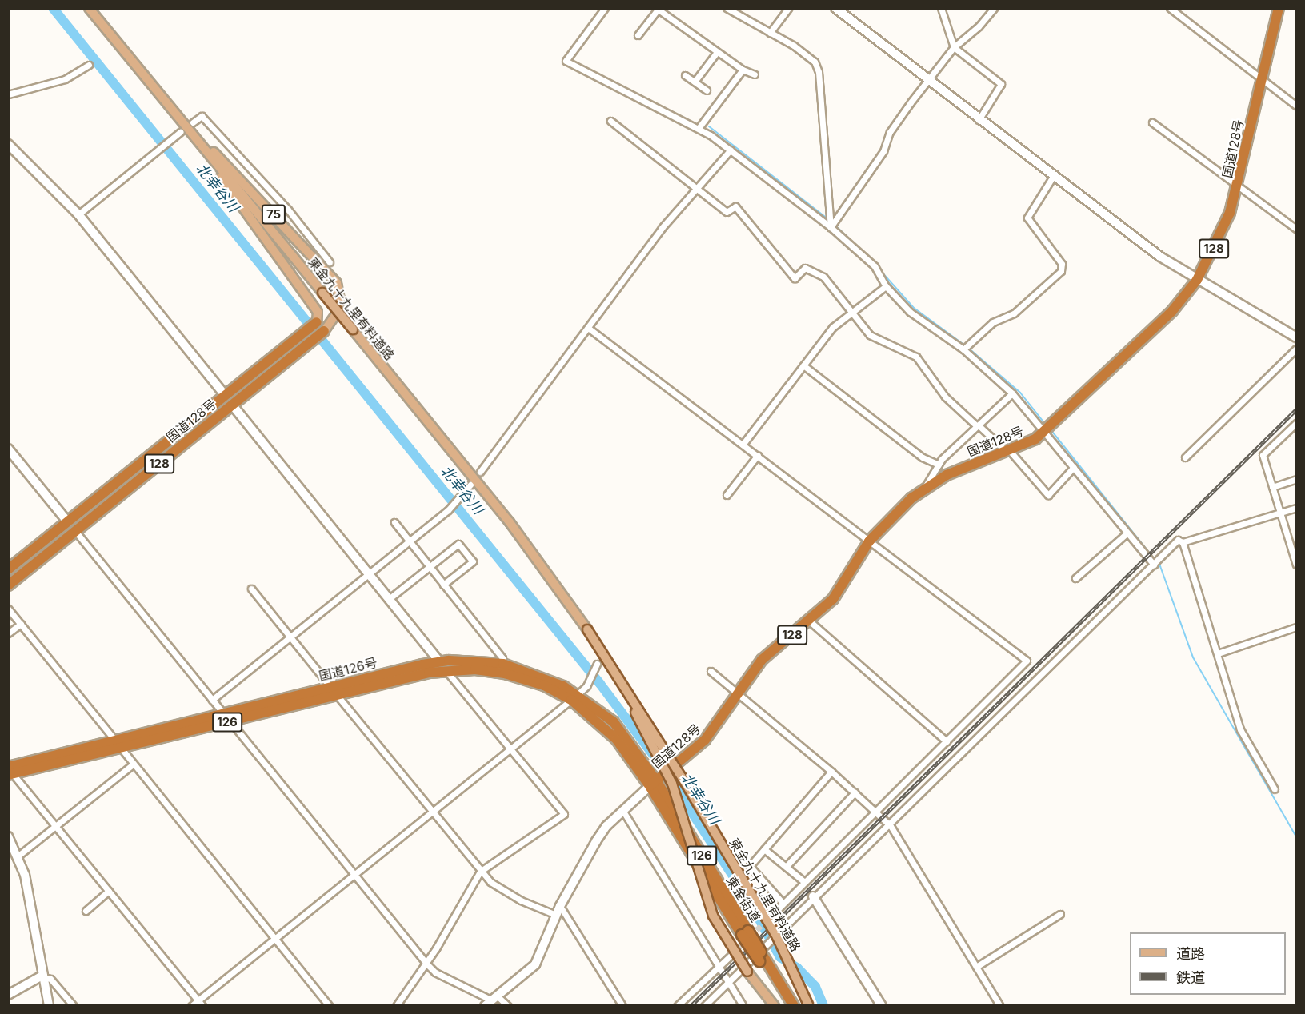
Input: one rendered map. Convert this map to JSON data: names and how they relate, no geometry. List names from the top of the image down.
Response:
{
  "streets": {
    "highway": [
      "国道128号",
      "128",
      "国道126号",
      "126",
      "東金街道"
    ],
    "main road": ["75", "東金九十九里有料道路"]
  },
  "crossings": [
    ["国道128号", "75"],
    ["国道128号", "国道126号"],
    ["国道128号", "東金街道"],
    ["75", "東金九十九里有料道路"],
    ["国道126号", "東金街道"]
  ],
  "water": ["北幸谷川"],
  "legend": ["道路", "鉄道"]
}
